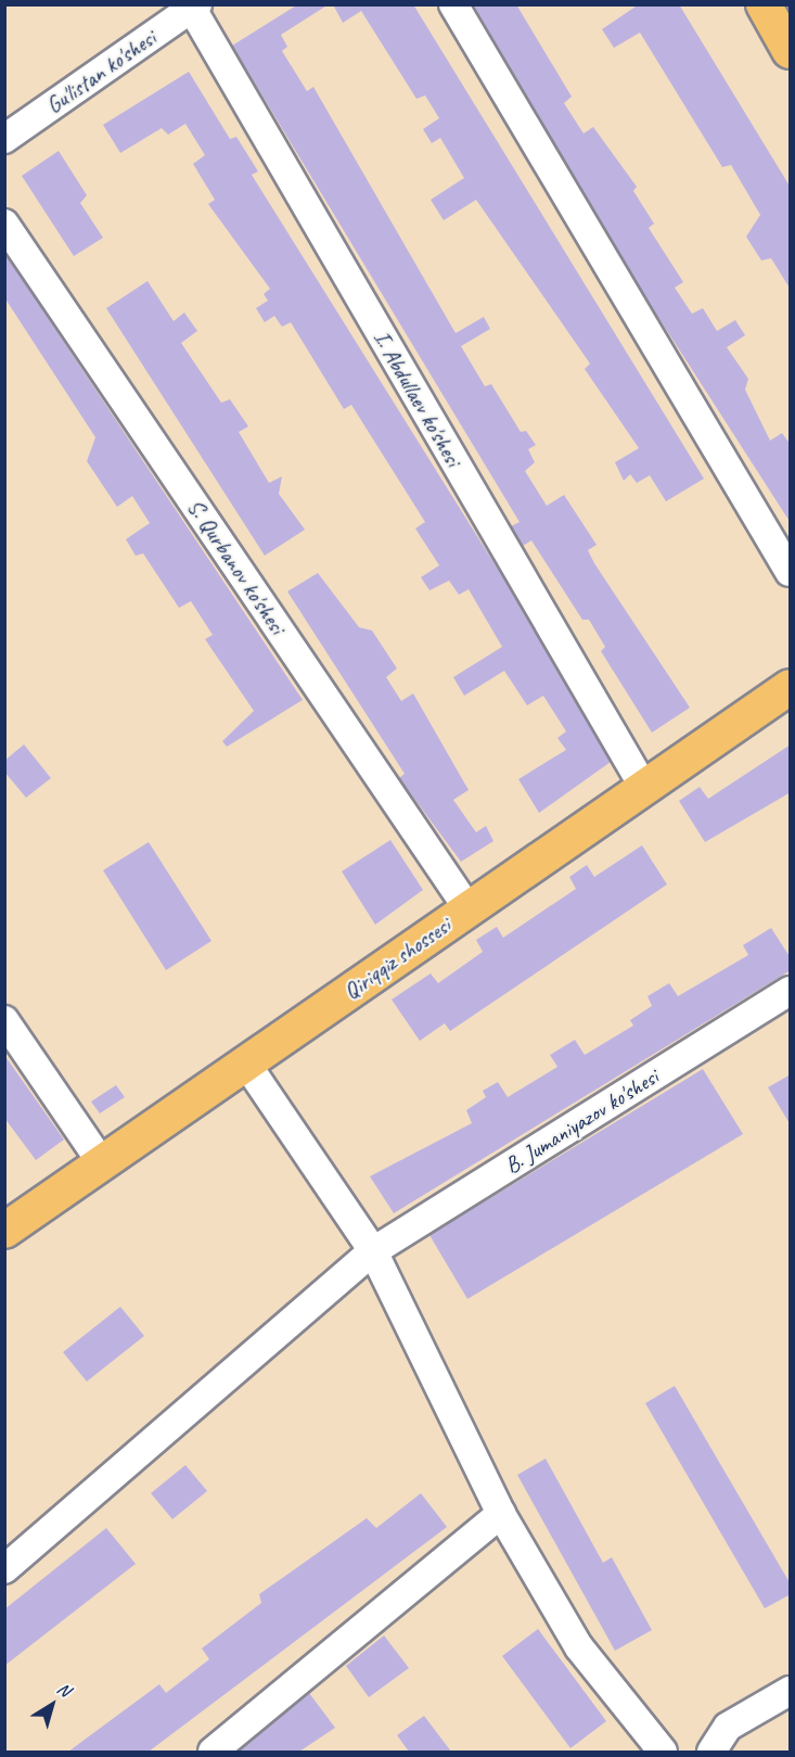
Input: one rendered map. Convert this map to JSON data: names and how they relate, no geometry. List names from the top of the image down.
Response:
{
  "streets": {
    "main road": ["Qiriqqiz shossesi"],
    "street": [
      "Gu'listan ko'shesi",
      "I. Abdullaev ko'shesi",
      "S. Qurbanov ko'shesi",
      "B. Jumaniyazov ko'shesi"
    ]
  },
  "crossings": [
    ["Gu'listan ko'shesi", "I. Abdullaev ko'shesi"],
    ["I. Abdullaev ko'shesi", "Qiriqqiz shossesi"],
    ["S. Qurbanov ko'shesi", "Qiriqqiz shossesi"]
  ],
  "north": "top right"
}
